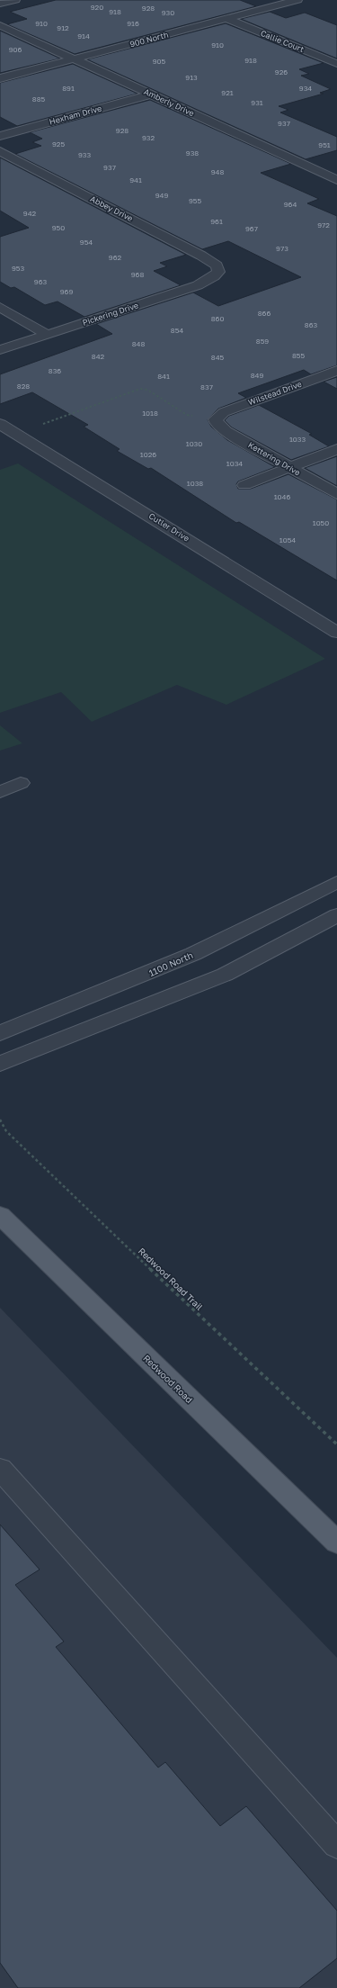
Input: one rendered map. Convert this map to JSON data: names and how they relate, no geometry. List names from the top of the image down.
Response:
{
  "streets": {
    "main road": ["Redwood Road"],
    "street": [
      "900 North",
      "Callie Court",
      "Amberly Drive",
      "Hexham Drive",
      "Abbey Drive",
      "Pickering Drive",
      "Wilstead Drive",
      "Kettering Drive",
      "Cutler Drive",
      "1100 North"
    ],
    "path": ["Redwood Road Trail"]
  },
  "crossings": [
    ["900 North", "Callie Court"],
    ["900 North", "Amberly Drive"],
    ["Amberly Drive", "Hexham Drive"],
    ["Abbey Drive", "Pickering Drive"],
    ["Wilstead Drive", "Kettering Drive"]
  ],
  "house_numbers": [
    "920",
    "928",
    "918",
    "930",
    "910",
    "916",
    "912",
    "914",
    "910",
    "906",
    "918",
    "905",
    "926",
    "913",
    "891",
    "934",
    "921",
    "885",
    "931",
    "937",
    "928",
    "932",
    "925",
    "951",
    "938",
    "933",
    "937",
    "948",
    "941",
    "949",
    "955",
    "964",
    "942",
    "961",
    "972",
    "950",
    "967",
    "954",
    "973",
    "962",
    "953",
    "968",
    "963",
    "969",
    "866",
    "860",
    "863",
    "854",
    "859",
    "848",
    "855",
    "842",
    "845",
    "836",
    "849",
    "841",
    "828",
    "837",
    "1018",
    "1033",
    "1030",
    "1026",
    "1034",
    "1038",
    "1046",
    "1050",
    "1054"
  ]
}
